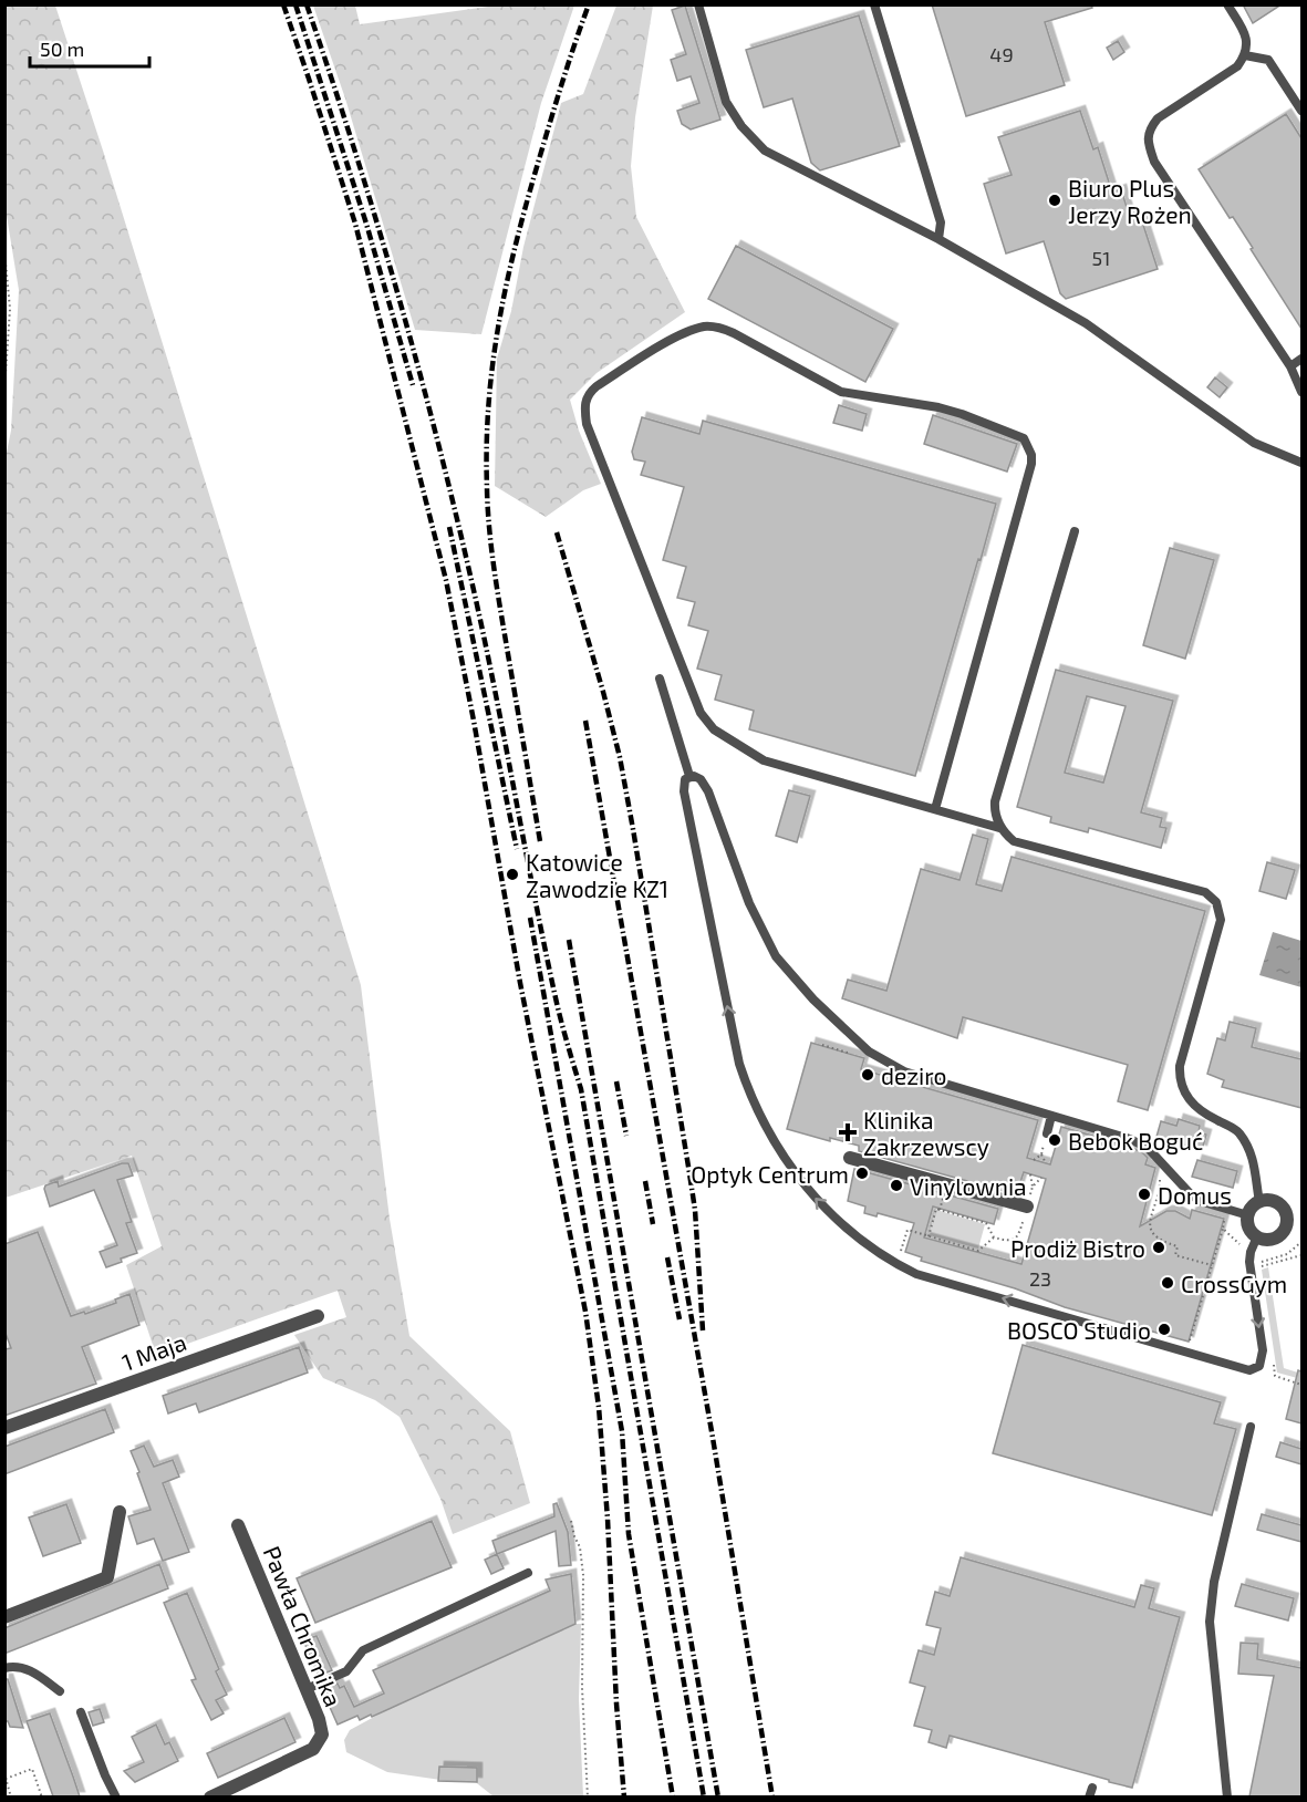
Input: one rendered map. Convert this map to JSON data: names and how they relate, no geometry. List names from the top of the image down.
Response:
{
  "streets": {
    "street": ["1 Maja", "Pawła Chromika"]
  },
  "places": {
    "other": [
      "Biuro Plus Jerzy Rożen",
      "Katowice Zawodzie KZ1",
      "deziro",
      "Bebok Boguć",
      "Optyk Centrum",
      "Vinylownia",
      "Domus",
      "Prodiż Bistro",
      "CrossGym",
      "BOSCO Studio"
    ],
    "health": ["Klinika Zakrzewscy"]
  },
  "house_numbers": ["49", "51", "23"],
  "scale_bar": "50 m"
}
